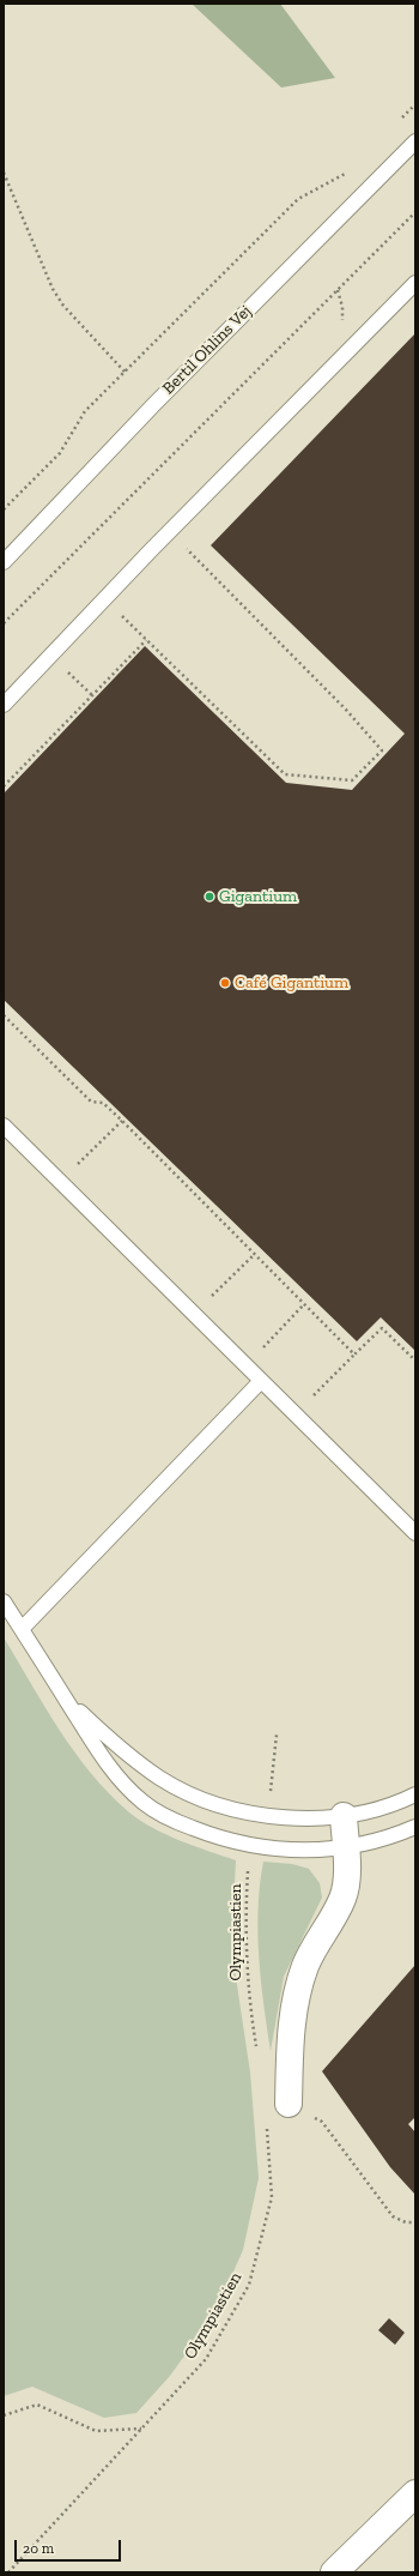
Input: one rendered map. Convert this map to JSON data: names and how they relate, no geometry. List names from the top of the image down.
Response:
{
  "streets": {
    "lane": ["Bertil Ohlins Vej"],
    "path": ["Olympiastien"]
  },
  "places": ["Gigantium", "Café Gigantium"],
  "scale_bar": "20 m"
}
